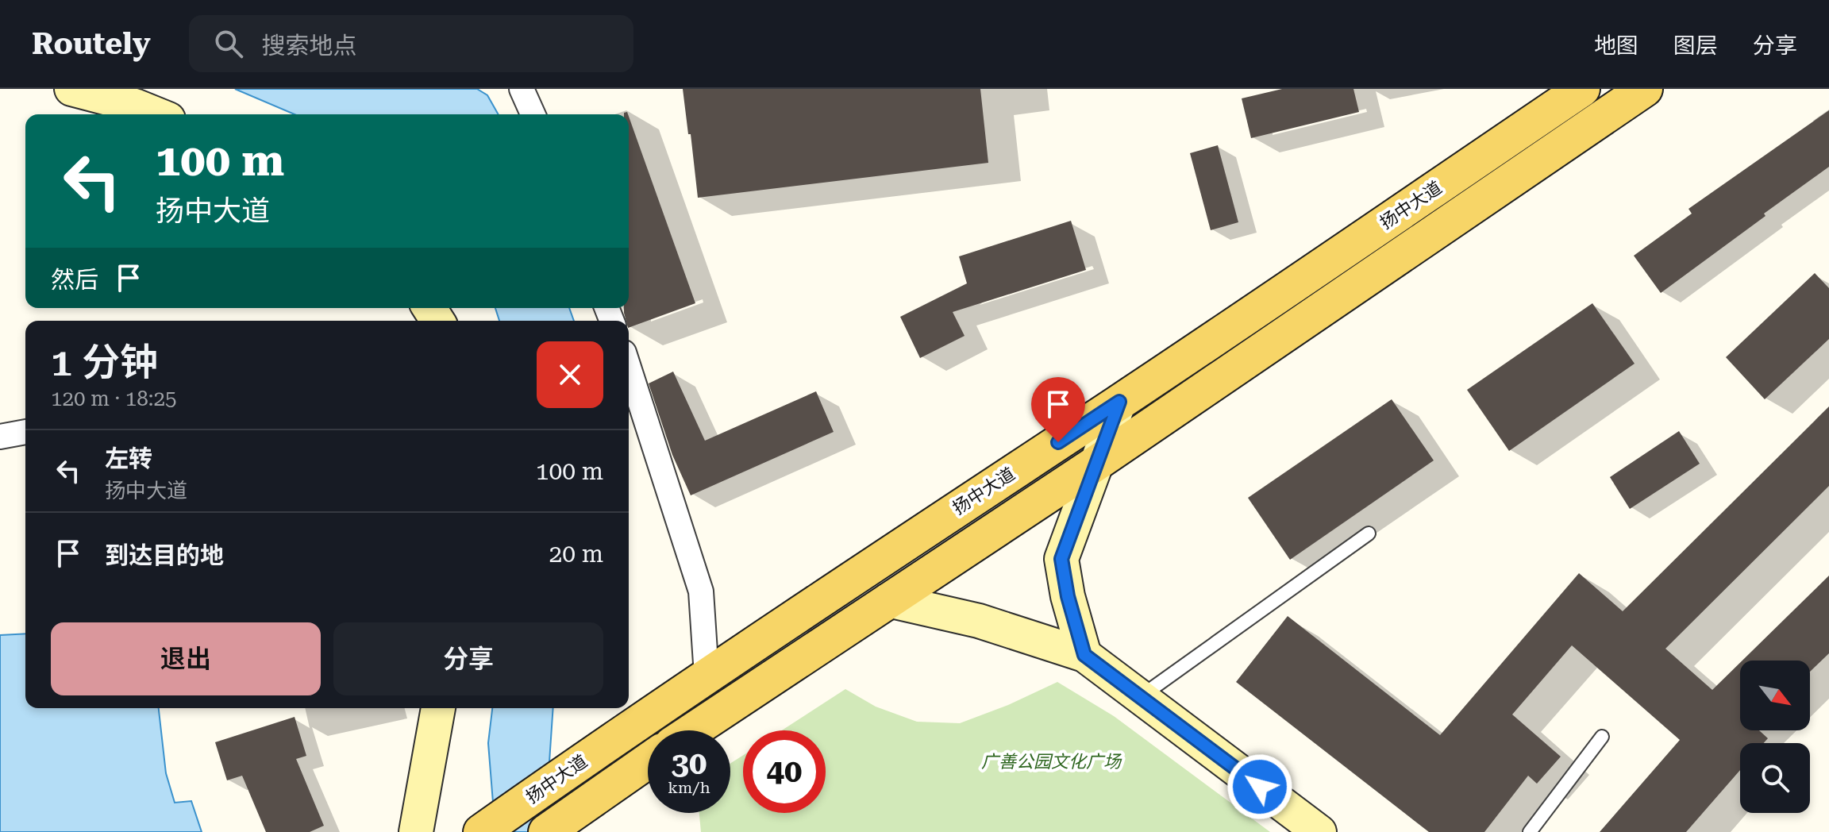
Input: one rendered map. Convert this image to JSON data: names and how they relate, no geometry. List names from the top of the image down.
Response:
{
  "streets": {
    "main road": ["扬中大道"]
  },
  "parks": ["广善公园文化广场"],
  "north": "bottom right",
  "page": {
    "header": "Routely",
    "search": "搜索地点",
    "nav": ["地图", "图层", "分享"],
    "turn": ["100 m", "扬中大道"],
    "then": "然后",
    "heading": ["1 分钟", "120 m · 18:25"],
    "list": [
      {
        "name": "左转",
        "note": "扬中大道",
        "value": "100 m"
      },
      {
        "name": "到达目的地",
        "value": "20 m"
      }
    ],
    "buttons": ["退出", "分享"],
    "speed": "30 km/h",
    "limit": "40"
  }
}
